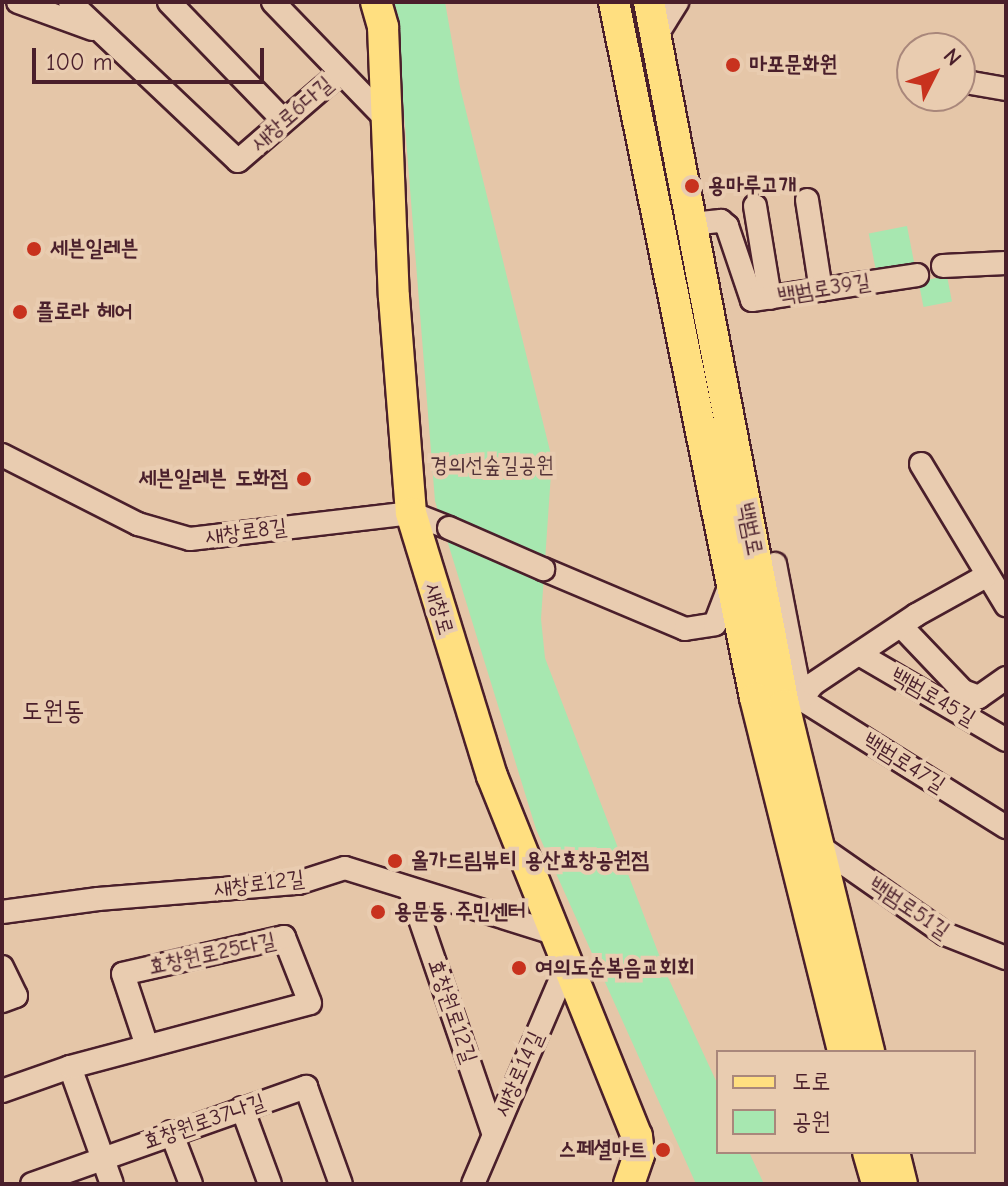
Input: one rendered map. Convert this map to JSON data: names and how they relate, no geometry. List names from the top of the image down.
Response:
{
  "streets": {
    "main road": ["백범로", "새창로"],
    "street": [
      "새창로6다길",
      "백범로39길",
      "새창로8길",
      "백범로45길",
      "백범로47길",
      "새창로12길",
      "백범로51길",
      "효창원로25다길",
      "효창원로12길",
      "새창로14길",
      "효창원로37나길"
    ]
  },
  "crossings": [
    ["백범로39길", "백범로"],
    ["백범로", "백범로45길"],
    ["백범로", "백범로47길"],
    ["백범로", "백범로51길"],
    ["새창로8길", "새창로"],
    ["새창로", "새창로12길"],
    ["새창로", "새창로14길"],
    ["백범로45길", "백범로47길"],
    ["새창로12길", "효창원로12길"],
    ["효창원로12길", "새창로14길"]
  ],
  "districts": ["도원동"],
  "parks": ["경의선숲길공원"],
  "places": [
    "마포문화원",
    "용마루고개",
    "세븐일레븐",
    "플로라 헤어",
    "세븐일레븐 도화점",
    "올가드림뷰티 용산효창공원점",
    "용문동 주민센터",
    "여의도순복음교회회",
    "스페셜마트"
  ],
  "legend": ["도로", "공원"],
  "scale_bar": "100 m",
  "north": "top right"
}
